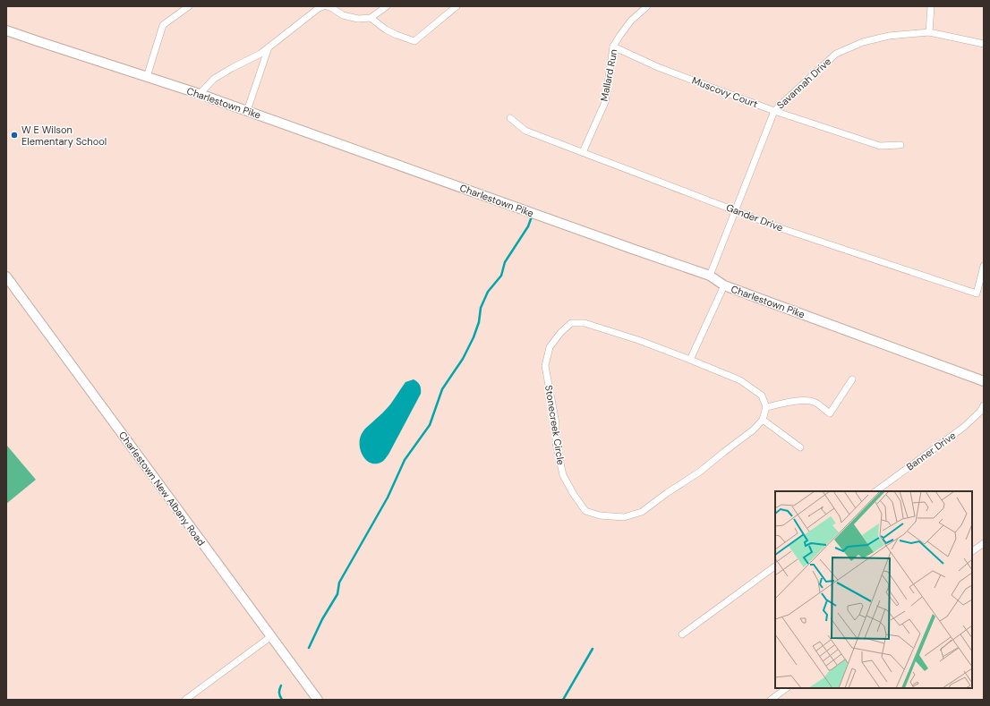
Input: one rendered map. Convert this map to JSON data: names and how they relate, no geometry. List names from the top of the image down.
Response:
{
  "streets": {
    "street": [
      "Mallard Run",
      "Savannah Drive",
      "Muscovy Court",
      "Charlestown Pike",
      "Gander Drive",
      "Stonecreek Circle",
      "Banner Drive",
      "Charlestown New Albany Road"
    ]
  },
  "crossings": [
    ["Mallard Run", "Muscovy Court"],
    ["Mallard Run", "Gander Drive"],
    ["Savannah Drive", "Muscovy Court"],
    ["Savannah Drive", "Charlestown Pike"],
    ["Savannah Drive", "Gander Drive"]
  ],
  "places": ["W E Wilson Elementary School"]
}
